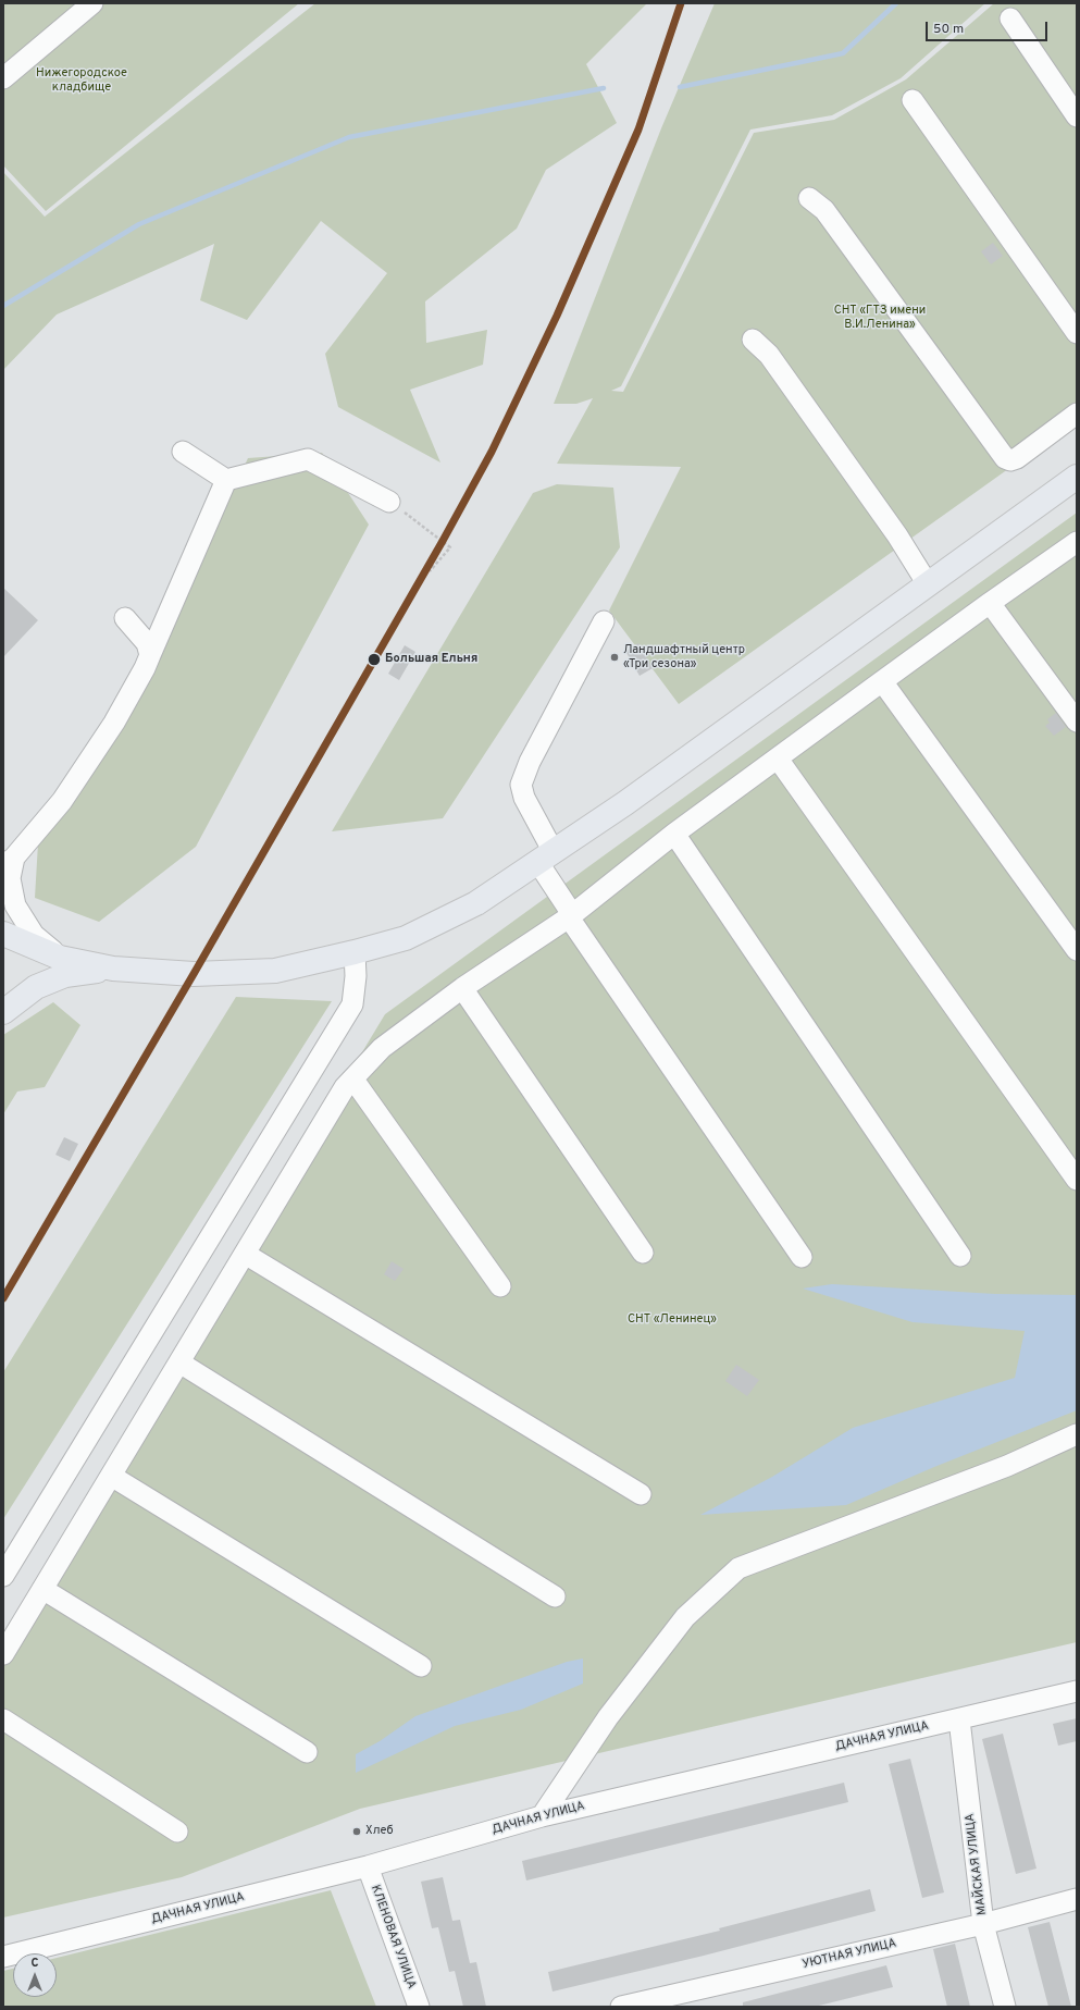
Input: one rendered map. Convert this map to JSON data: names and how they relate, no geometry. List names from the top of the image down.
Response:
{
  "streets": {
    "street": [
      "ДАЧНАЯ УЛИЦА",
      "МАЙСКАЯ УЛИЦА",
      "КЛЕНОВАЯ УЛИЦА",
      "УЮТНАЯ УЛИЦА"
    ]
  },
  "crossings": [
    ["ДАЧНАЯ УЛИЦА", "МАЙСКАЯ УЛИЦА"],
    ["ДАЧНАЯ УЛИЦА", "КЛЕНОВАЯ УЛИЦА"],
    ["МАЙСКАЯ УЛИЦА", "УЮТНАЯ УЛИЦА"]
  ],
  "parks": ["Нижегородское кладбище", "СНТ «ГТЗ имени В.И.Ленина»", "СНТ «Ленинец»"],
  "places": ["Ландшафтный центр «Три сезона»", "Большая Ельня", "Хлеб"],
  "scale_bar": "50 m",
  "north": "top"
}
